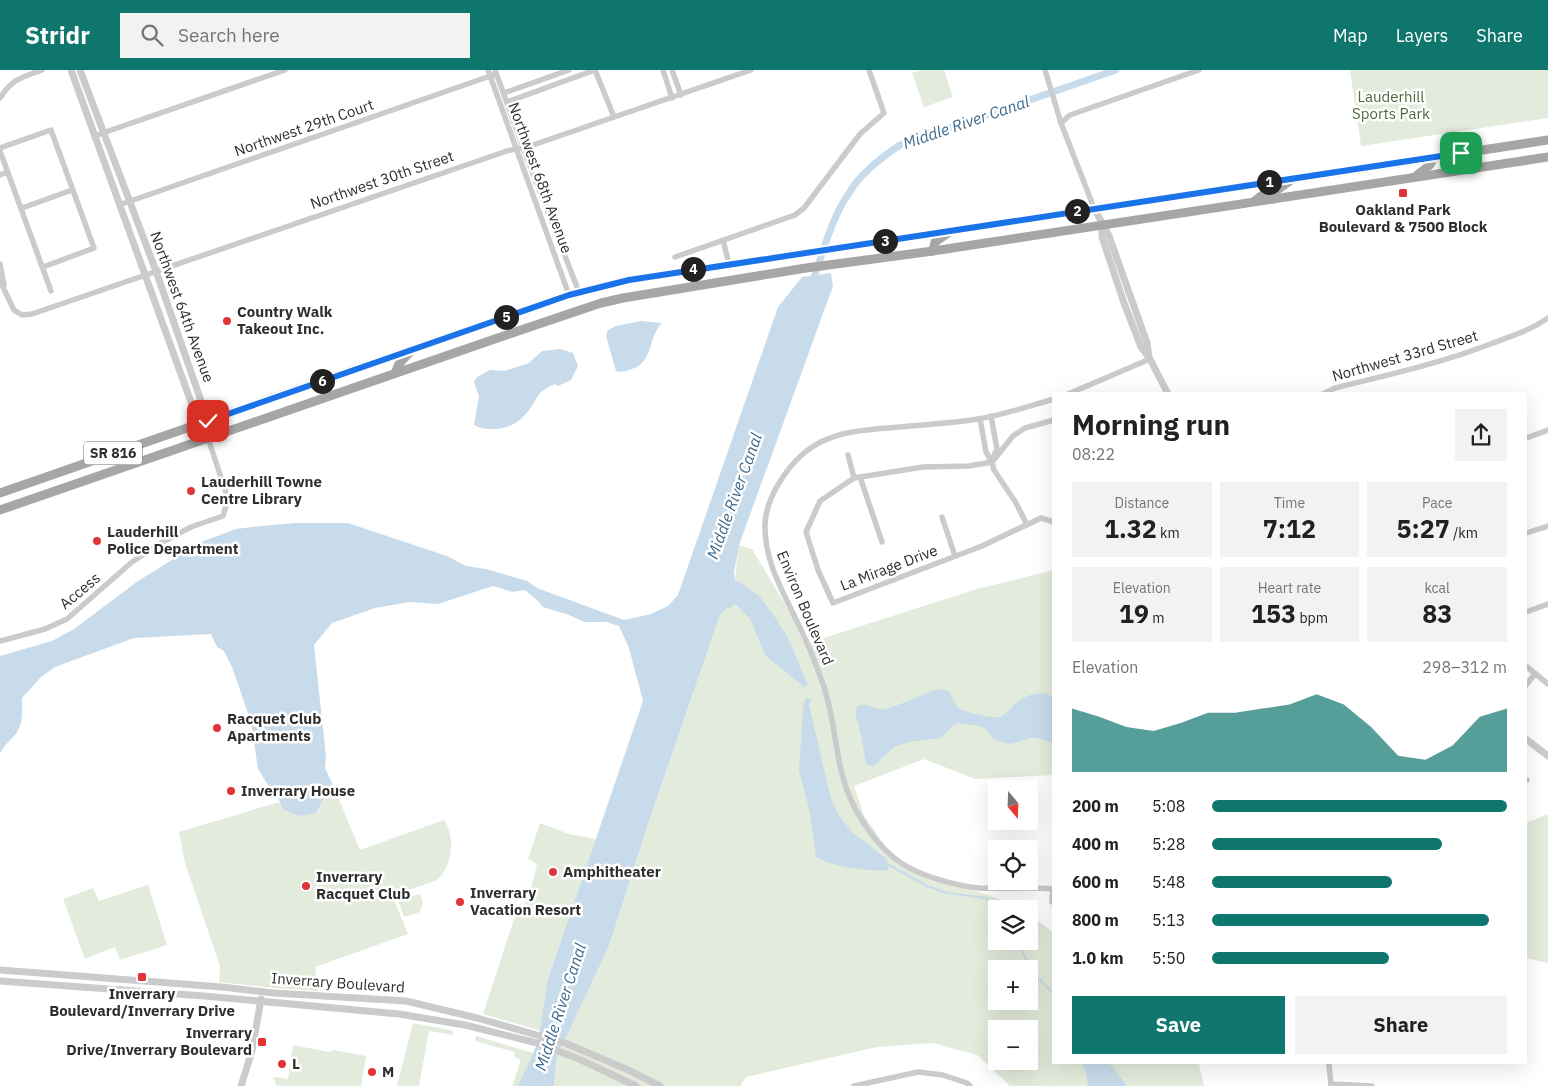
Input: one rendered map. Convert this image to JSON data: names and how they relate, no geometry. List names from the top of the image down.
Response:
{
  "streets": {
    "main road": ["SR 816"],
    "street": [
      "Northwest 29th Court",
      "Northwest 68th Avenue",
      "Northwest 30th Street",
      "Northwest 64th Avenue",
      "Northwest 33rd Street",
      "La Mirage Drive",
      "Access",
      "Environ Boulevard",
      "Inverrary Boulevard"
    ]
  },
  "crossings": [
    ["Northwest 29th Court", "Northwest 68th Avenue"],
    ["Northwest 29th Court", "Northwest 64th Avenue"],
    ["Northwest 68th Avenue", "Northwest 30th Street"],
    ["Northwest 68th Avenue", "SR 816"],
    ["Northwest 30th Street", "Northwest 64th Avenue"],
    ["Northwest 64th Avenue", "SR 816"],
    ["Northwest 64th Avenue", "Access"],
    ["SR 816", "Access"]
  ],
  "water": ["Middle River Canal"],
  "parks": ["Lauderhill Sports Park"],
  "places": {
    "transit": ["Oakland Park Boulevard & 7500 Block", "Inverrary Boulevard/Inverrary Drive", "Inverrary Drive/Inverrary Boulevard"],
    "other": [
      "Country Walk Takeout Inc.",
      "Lauderhill Towne Centre Library",
      "Lauderhill Police Department",
      "Racquet Club Apartments",
      "Inverrary House",
      "Amphitheater",
      "Inverrary Racquet Club",
      "Inverrary Vacation Resort",
      "L",
      "M"
    ]
  },
  "north": "bottom",
  "page": {
    "header": "Stridr",
    "search": "Search here",
    "nav": ["Map", "Layers", "Share"],
    "pins": [
      "1",
      "2",
      "3",
      "4",
      "5",
      "6"
    ],
    "heading": ["Morning run", "08:22"],
    "stats": [
      ["Distance", "1.32 km"],
      ["Time", "7:12"],
      ["Pace", "5:27 /km"],
      ["Elevation", "19 m"],
      ["Heart rate", "153 bpm"],
      ["kcal", "83"]
    ],
    "chart": ["Elevation", "298–312 m"],
    "map_buttons": ["+", "−"],
    "list": [
      {
        "name": "200 m",
        "note": "5:08"
      },
      {
        "name": "400 m",
        "note": "5:28"
      },
      {
        "name": "600 m",
        "note": "5:48"
      },
      {
        "name": "800 m",
        "note": "5:13"
      },
      {
        "name": "1.0 km",
        "note": "5:50"
      }
    ],
    "buttons": ["Save", "Share"]
  }
}
